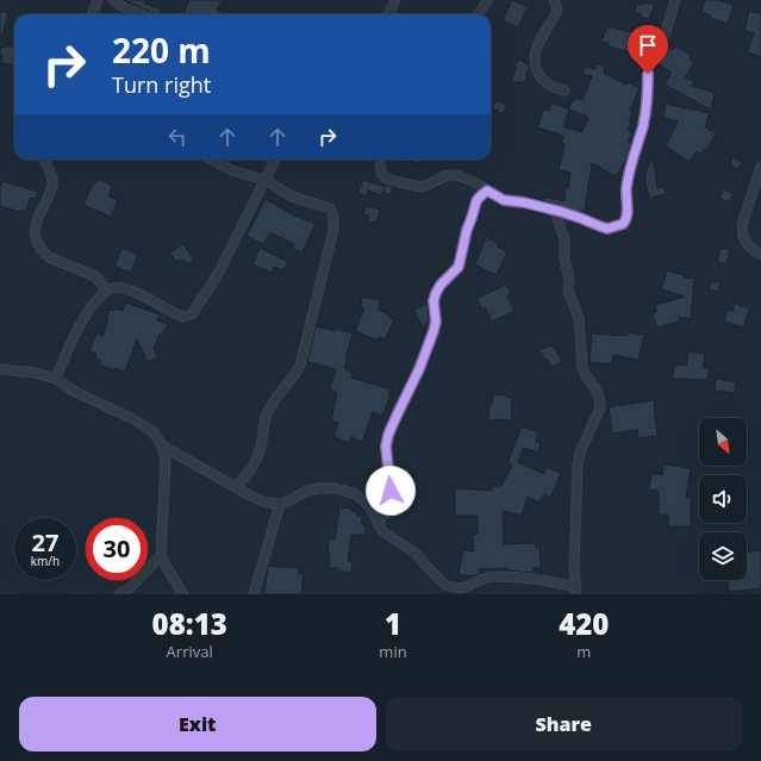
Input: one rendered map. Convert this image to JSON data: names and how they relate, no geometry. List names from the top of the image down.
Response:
{
  "north": "bottom right",
  "page": {
    "turn": ["220 m", "Turn right"],
    "speed": "27 km/h",
    "limit": "30",
    "eta": [
      "08:13",
      "Arrival",
      "1",
      "min",
      "420",
      "m"
    ],
    "buttons": ["Exit", "Share"]
  }
}
